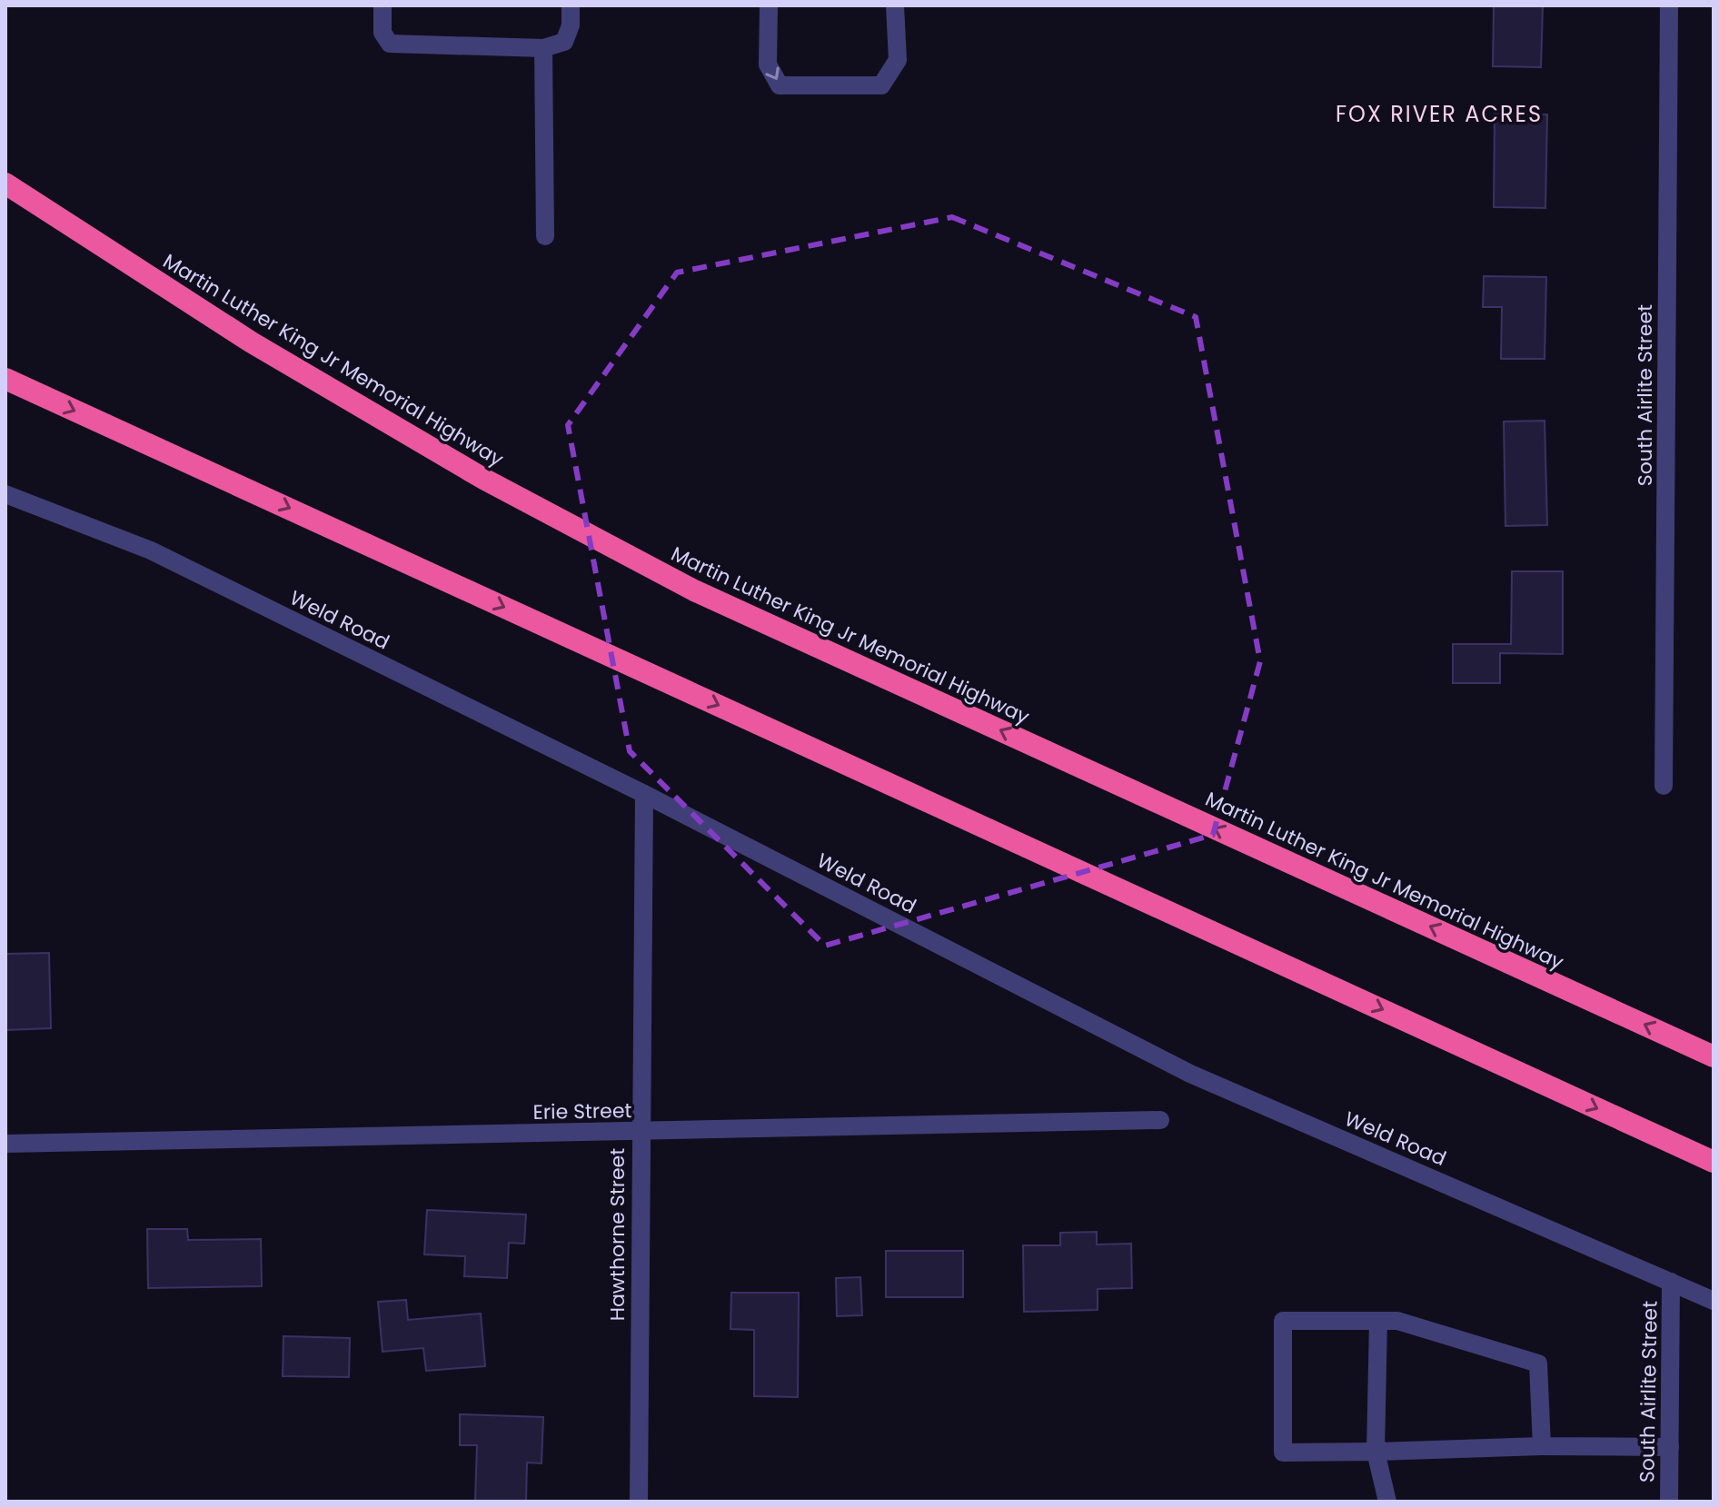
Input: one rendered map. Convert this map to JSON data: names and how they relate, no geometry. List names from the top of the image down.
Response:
{
  "streets": {
    "highway": ["Martin Luther King Jr Memorial Highway"],
    "street": [
      "South Airlite Street",
      "Weld Road",
      "Erie Street",
      "Hawthorne Street"
    ]
  },
  "crossings": [
    ["South Airlite Street", "Weld Road"],
    ["Weld Road", "Hawthorne Street"],
    ["Erie Street", "Hawthorne Street"]
  ],
  "districts": ["FOX RIVER ACRES"]
}
